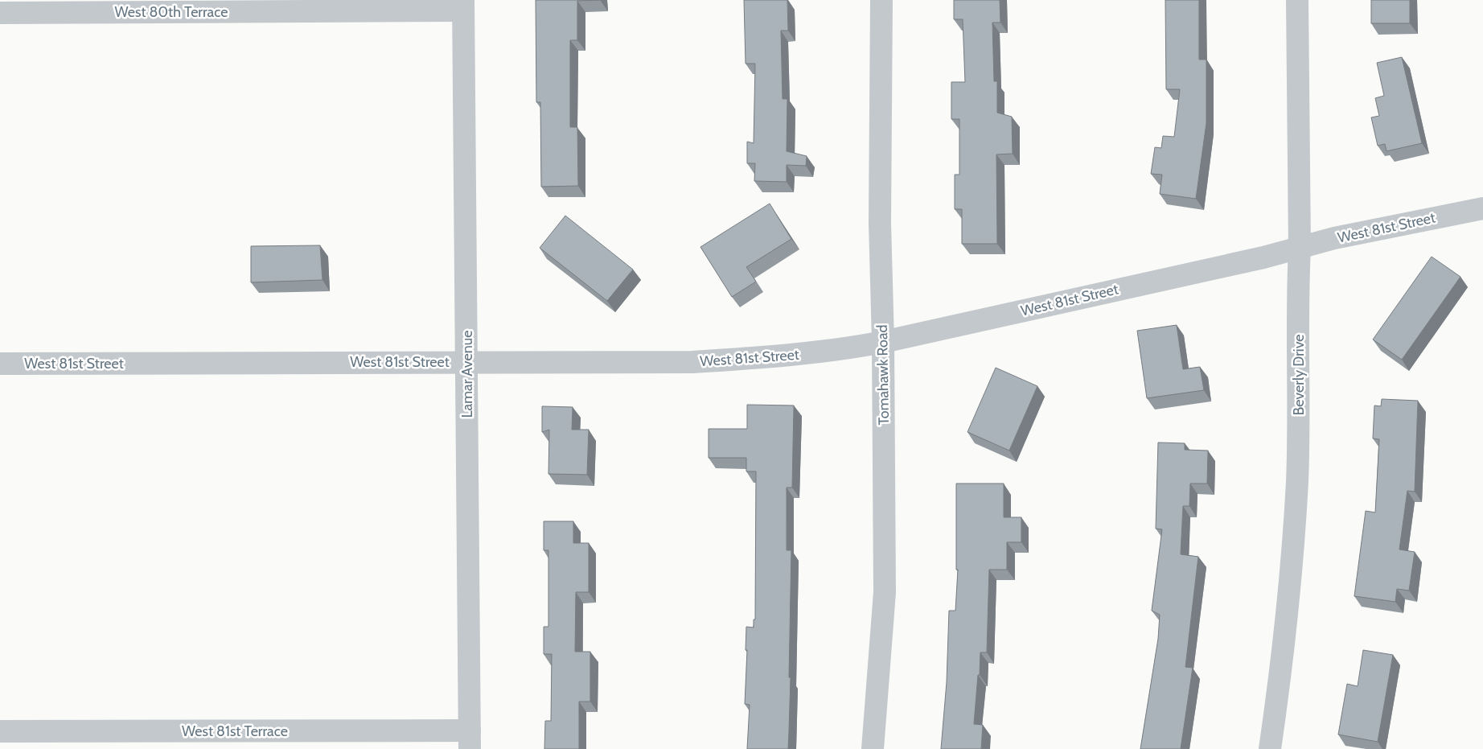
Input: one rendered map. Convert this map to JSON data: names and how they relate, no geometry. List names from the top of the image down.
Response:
{
  "streets": {
    "street": [
      "West 80th Terrace",
      "West 81st Street",
      "Lamar Avenue",
      "Tomahawk Road",
      "Beverly Drive",
      "West 81st Terrace"
    ]
  },
  "crossings": [
    ["West 80th Terrace", "Lamar Avenue"],
    ["West 81st Street", "Lamar Avenue"],
    ["West 81st Street", "Tomahawk Road"],
    ["West 81st Street", "Beverly Drive"],
    ["Lamar Avenue", "West 81st Terrace"]
  ]
}
